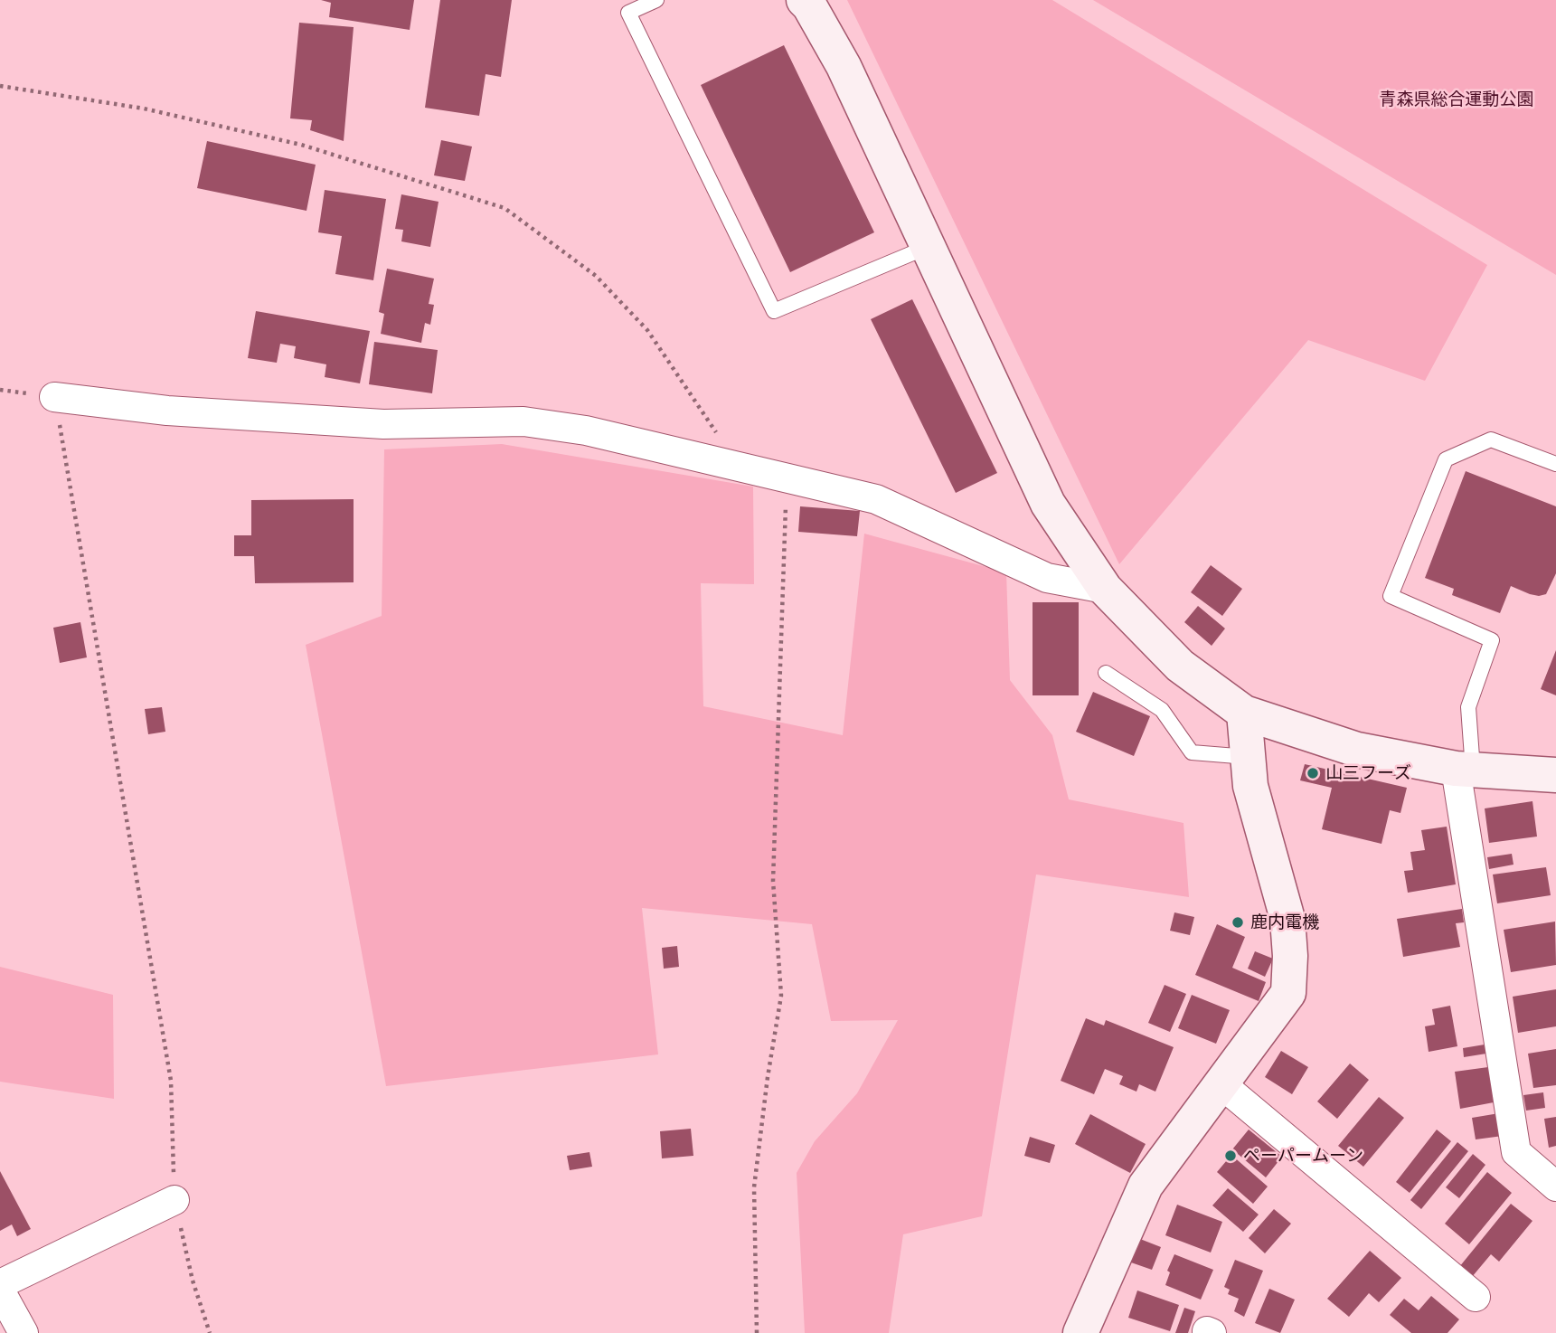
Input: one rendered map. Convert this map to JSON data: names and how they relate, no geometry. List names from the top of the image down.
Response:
{
  "parks": ["青森県総合運動公園"],
  "places": ["山三フーズ", "鹿内電機", "ペーパームーン"]
}
